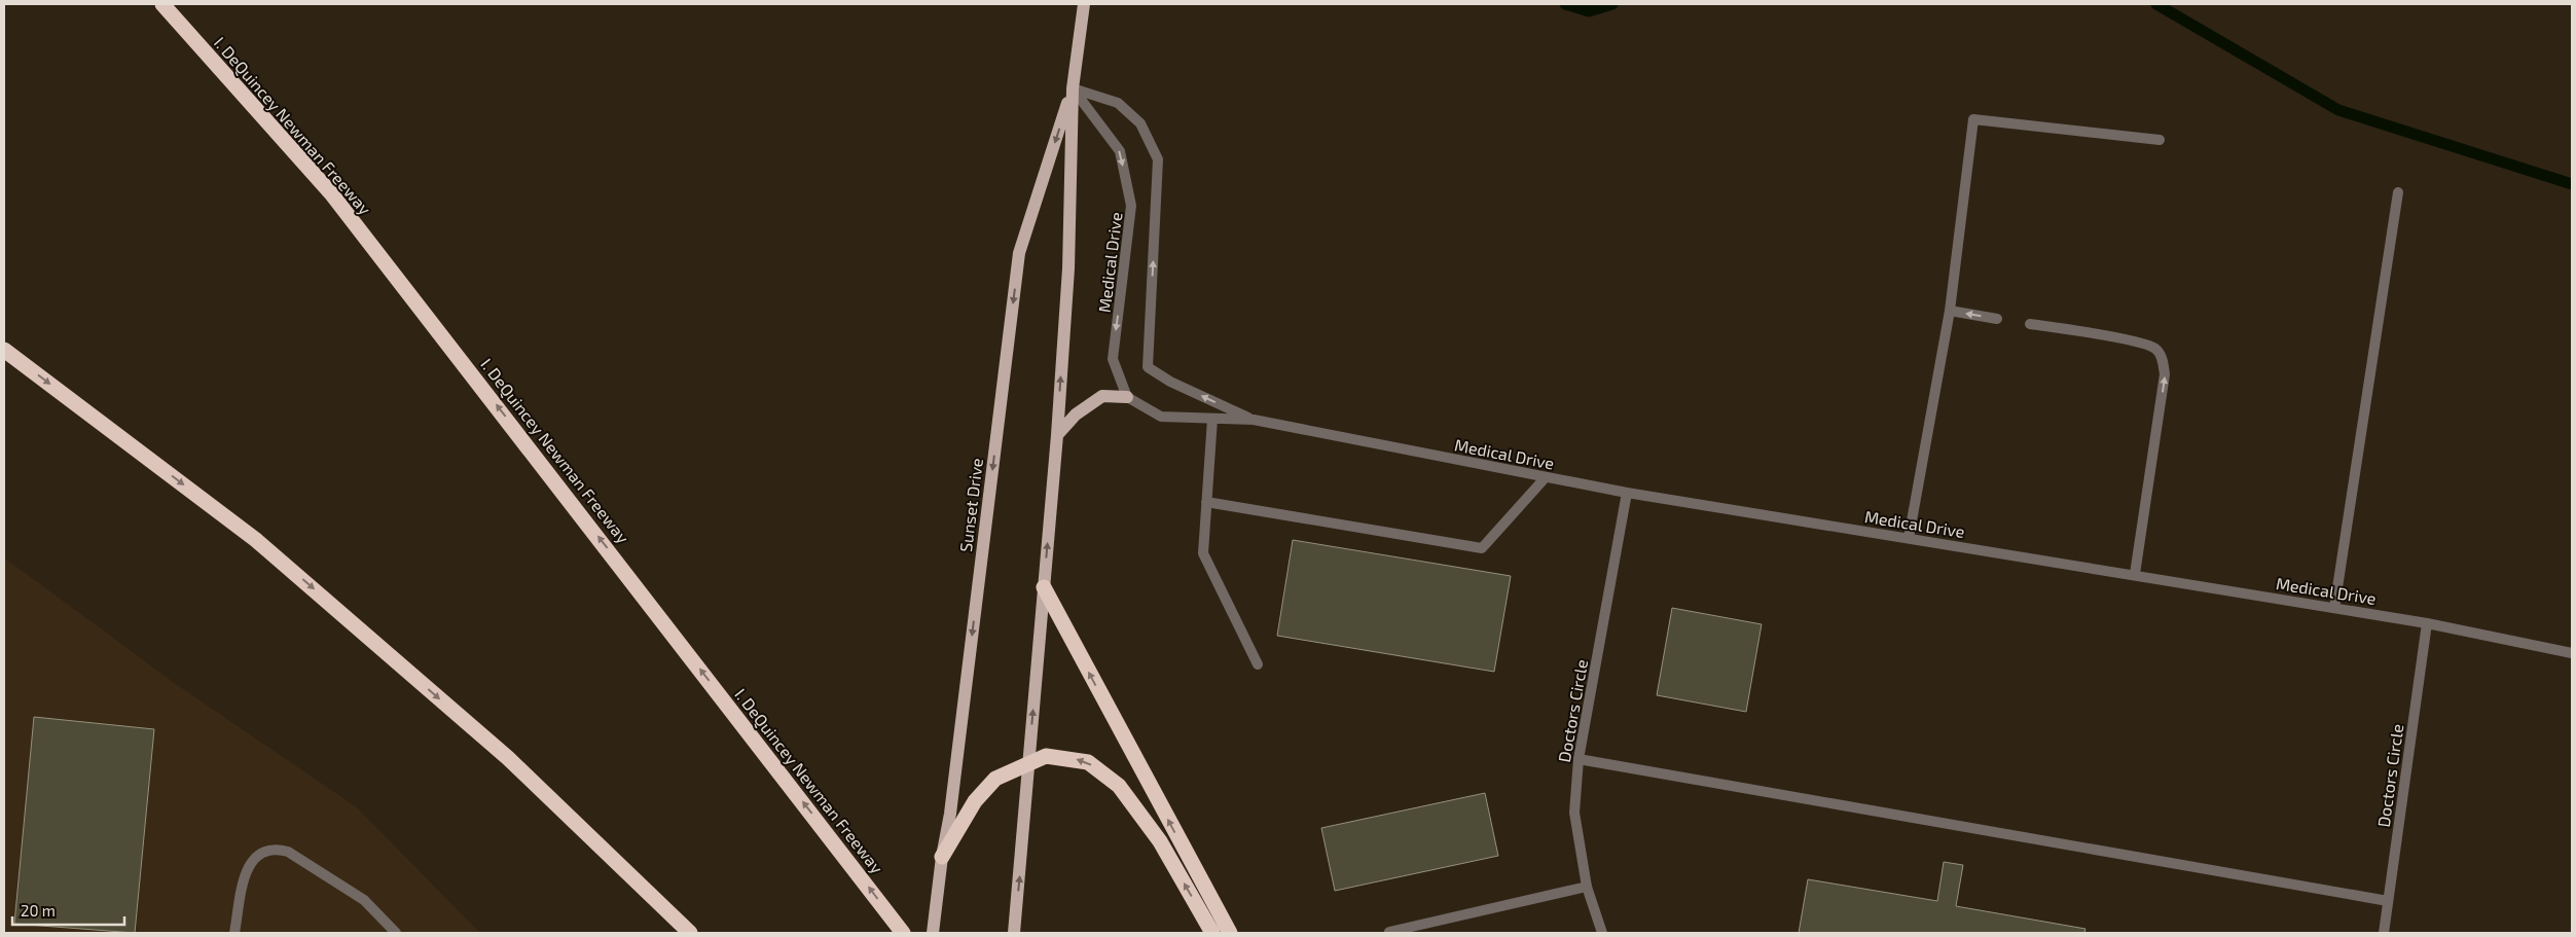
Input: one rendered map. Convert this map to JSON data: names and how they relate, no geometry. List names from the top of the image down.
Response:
{
  "streets": {
    "highway": ["I. DeQuincey Newman Freeway"],
    "main road": ["Sunset Drive"],
    "street": ["Medical Drive", "Doctors Circle"]
  },
  "crossings": [
    ["Medical Drive", "Sunset Drive"],
    ["Medical Drive", "Doctors Circle"]
  ],
  "one_way": ["I. DeQuincey Newman Freeway"],
  "scale_bar": "20 m"
}
